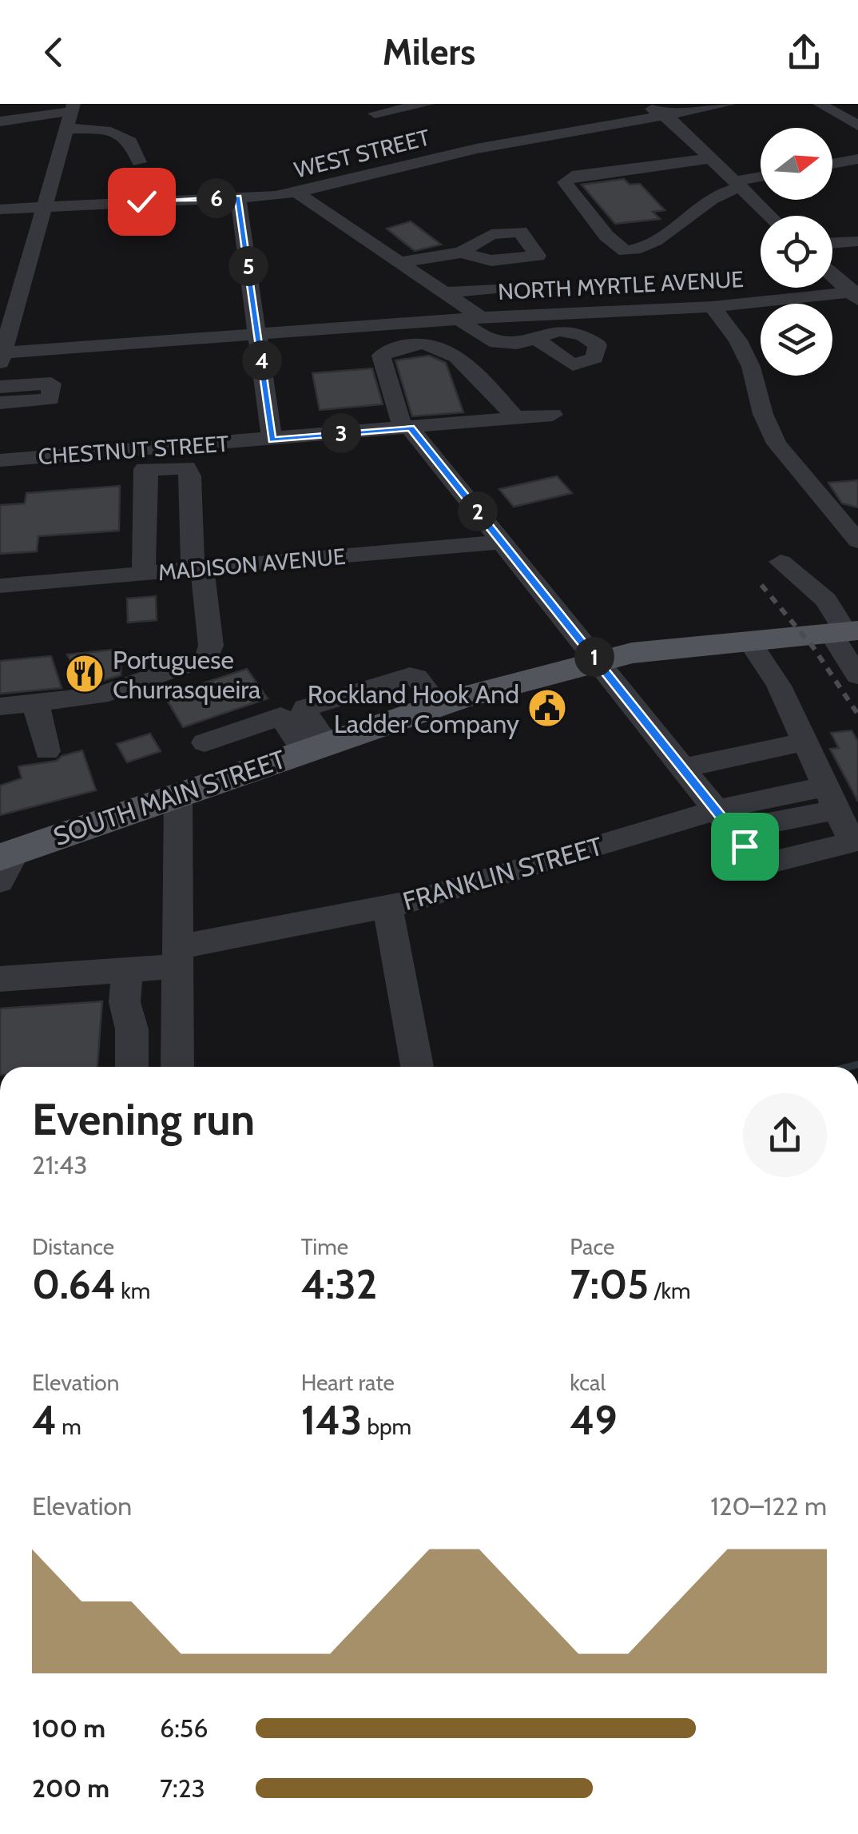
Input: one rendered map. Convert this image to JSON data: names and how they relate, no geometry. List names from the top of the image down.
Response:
{
  "streets": {
    "main road": ["SOUTH MAIN STREET"],
    "street": [
      "WEST STREET",
      "NORTH MYRTLE AVENUE",
      "CHESTNUT STREET",
      "MADISON AVENUE",
      "FRANKLIN STREET"
    ]
  },
  "places": {
    "restaurant": ["Portuguese Churrasqueira"],
    "public building": ["Rockland Hook And Ladder Company"]
  },
  "north": "right",
  "page": {
    "header": "Milers",
    "pins": [
      "6",
      "5",
      "4",
      "3",
      "2",
      "1"
    ],
    "heading": ["Evening run", "21:43"],
    "stats": [
      ["Distance", "0.64 km"],
      ["Time", "4:32"],
      ["Pace", "7:05 /km"],
      ["Elevation", "4 m"],
      ["Heart rate", "143 bpm"],
      ["kcal", "49"]
    ],
    "chart": ["Elevation", "120–122 m"],
    "list": [
      {
        "name": "100 m",
        "note": "6:56"
      },
      {
        "name": "200 m",
        "note": "7:23"
      }
    ]
  }
}
